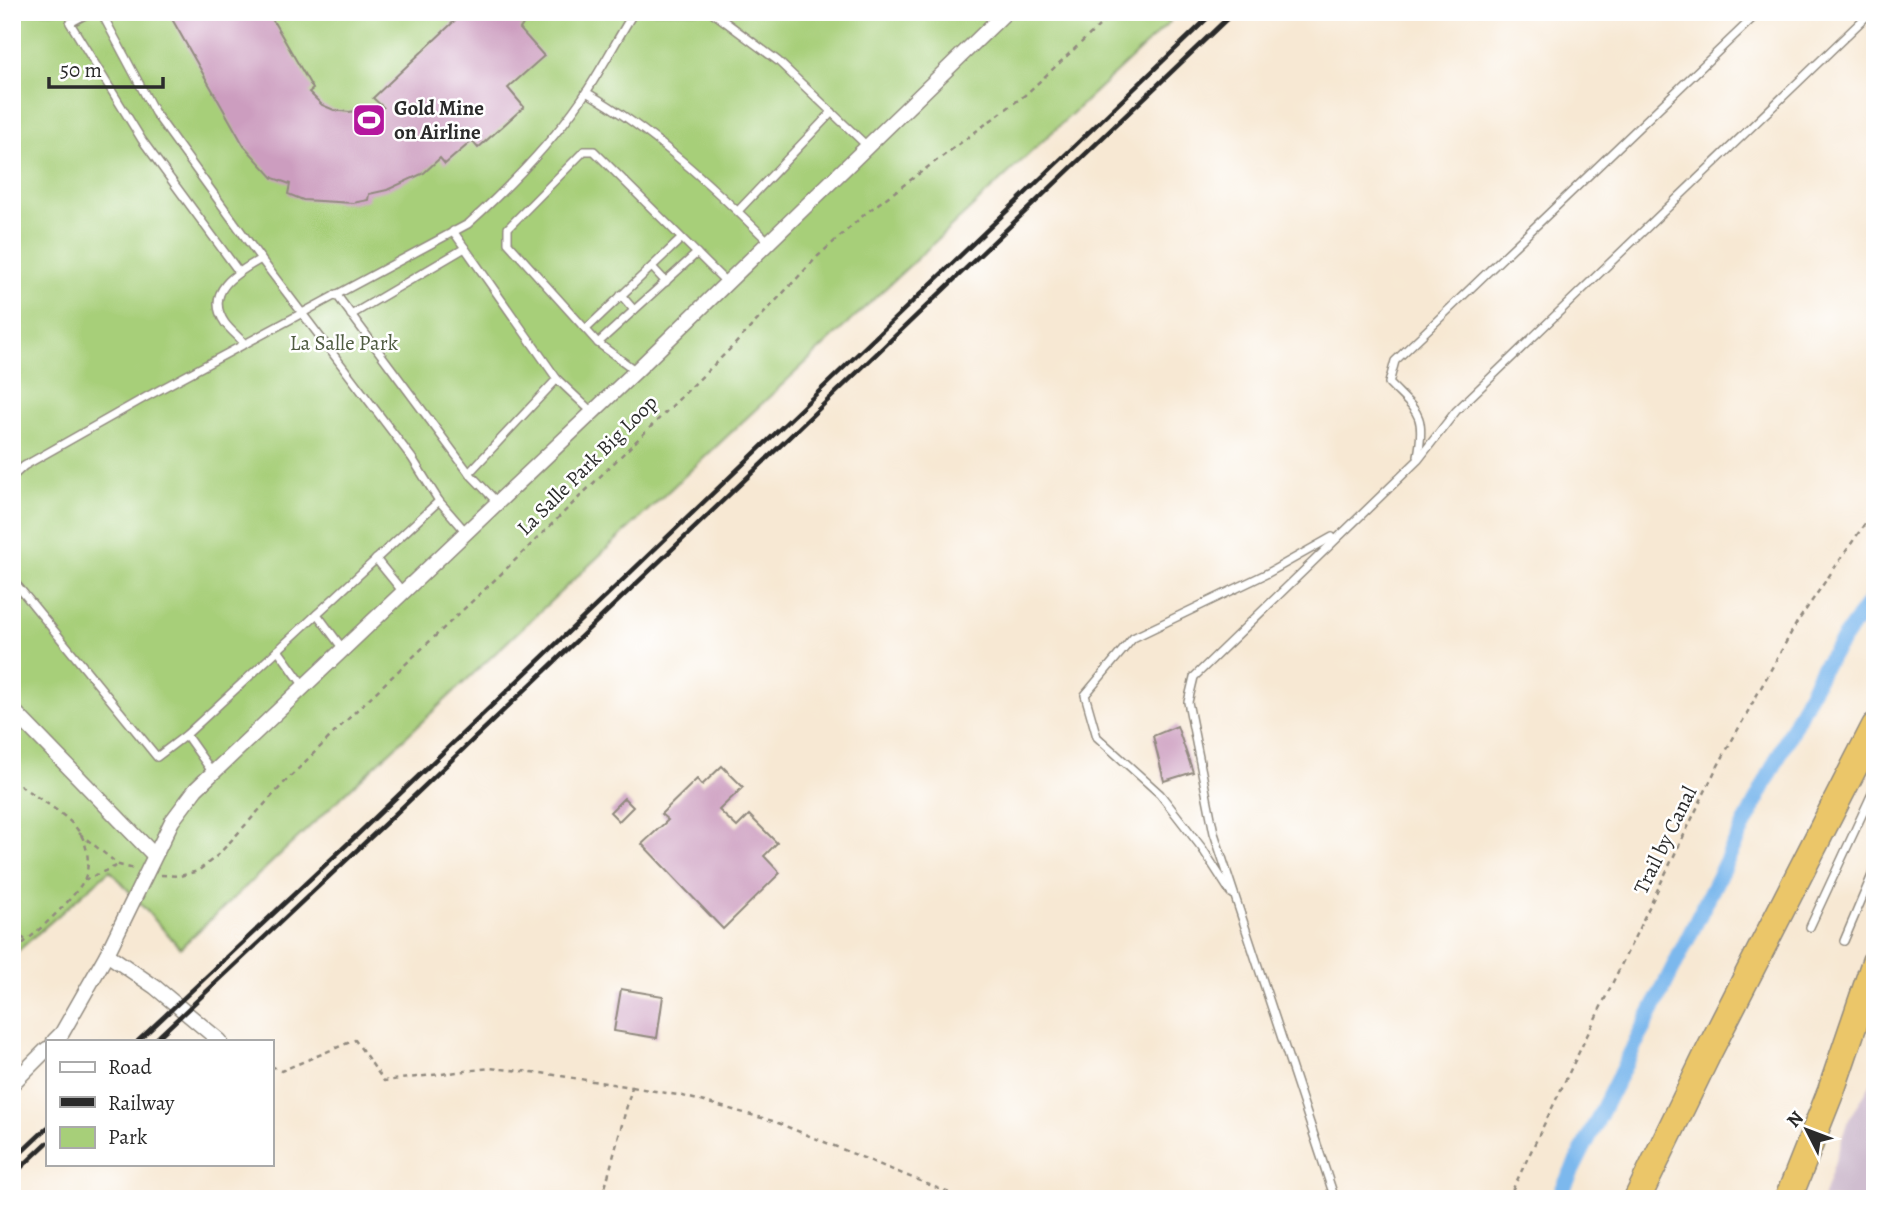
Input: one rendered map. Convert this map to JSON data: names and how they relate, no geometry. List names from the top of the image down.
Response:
{
  "streets": {
    "path": ["La Salle Park Big Loop", "Trail by Canal"]
  },
  "parks": ["La Salle Park"],
  "places": {
    "sports": ["Gold Mine on Airline"]
  },
  "legend": ["Road", "Railway", "Park"],
  "scale_bar": "50 m",
  "north": "top left"
}
